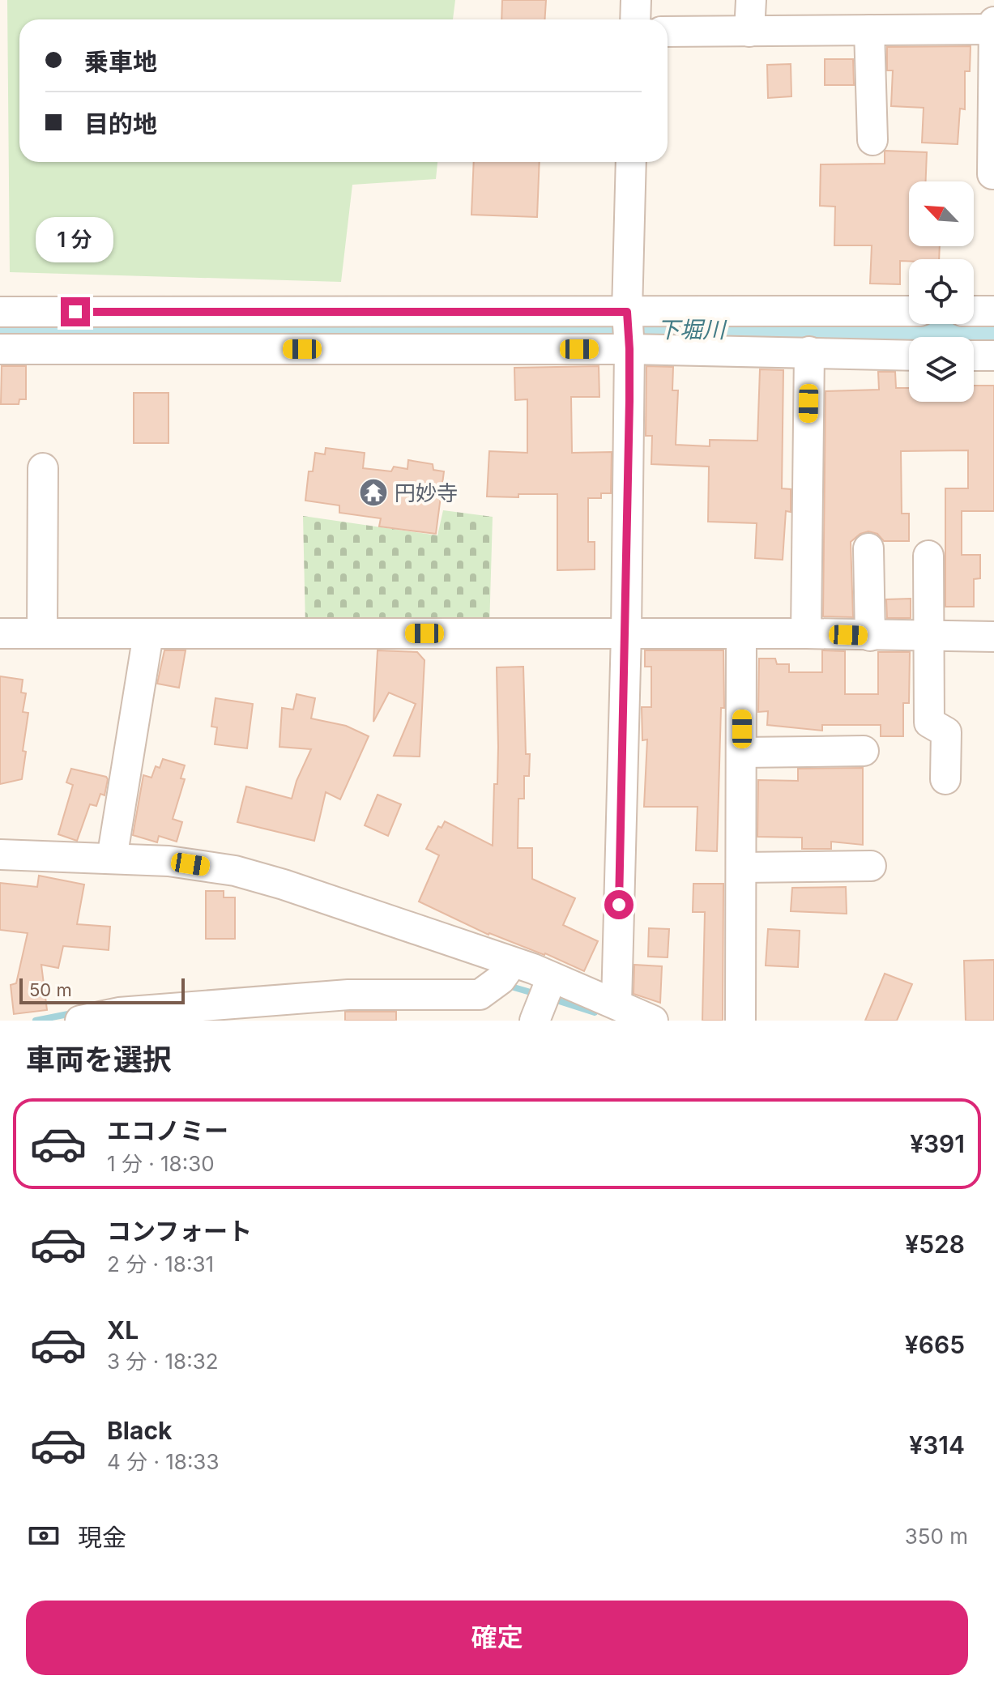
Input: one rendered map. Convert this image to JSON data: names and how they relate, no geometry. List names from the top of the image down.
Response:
{
  "water": ["下堀川"],
  "places": {
    "temple": ["円妙寺"]
  },
  "scale_bar": "50 m",
  "north": "top left",
  "page": {
    "banner": ["乗車地", "目的地"],
    "bubble": "1 分",
    "scale": "50 m",
    "heading": "車両を選択",
    "list": [
      {
        "name": "エコノミー",
        "note": "1 分 · 18:30",
        "value": "¥391"
      },
      {
        "name": "コンフォート",
        "note": "2 分 · 18:31",
        "value": "¥528"
      },
      {
        "name": "XL",
        "note": "3 分 · 18:32",
        "value": "¥665"
      },
      {
        "name": "Black",
        "note": "4 分 · 18:33",
        "value": "¥314"
      }
    ],
    "pay": ["現金", "350 m"],
    "buttons": "確定"
  }
}
